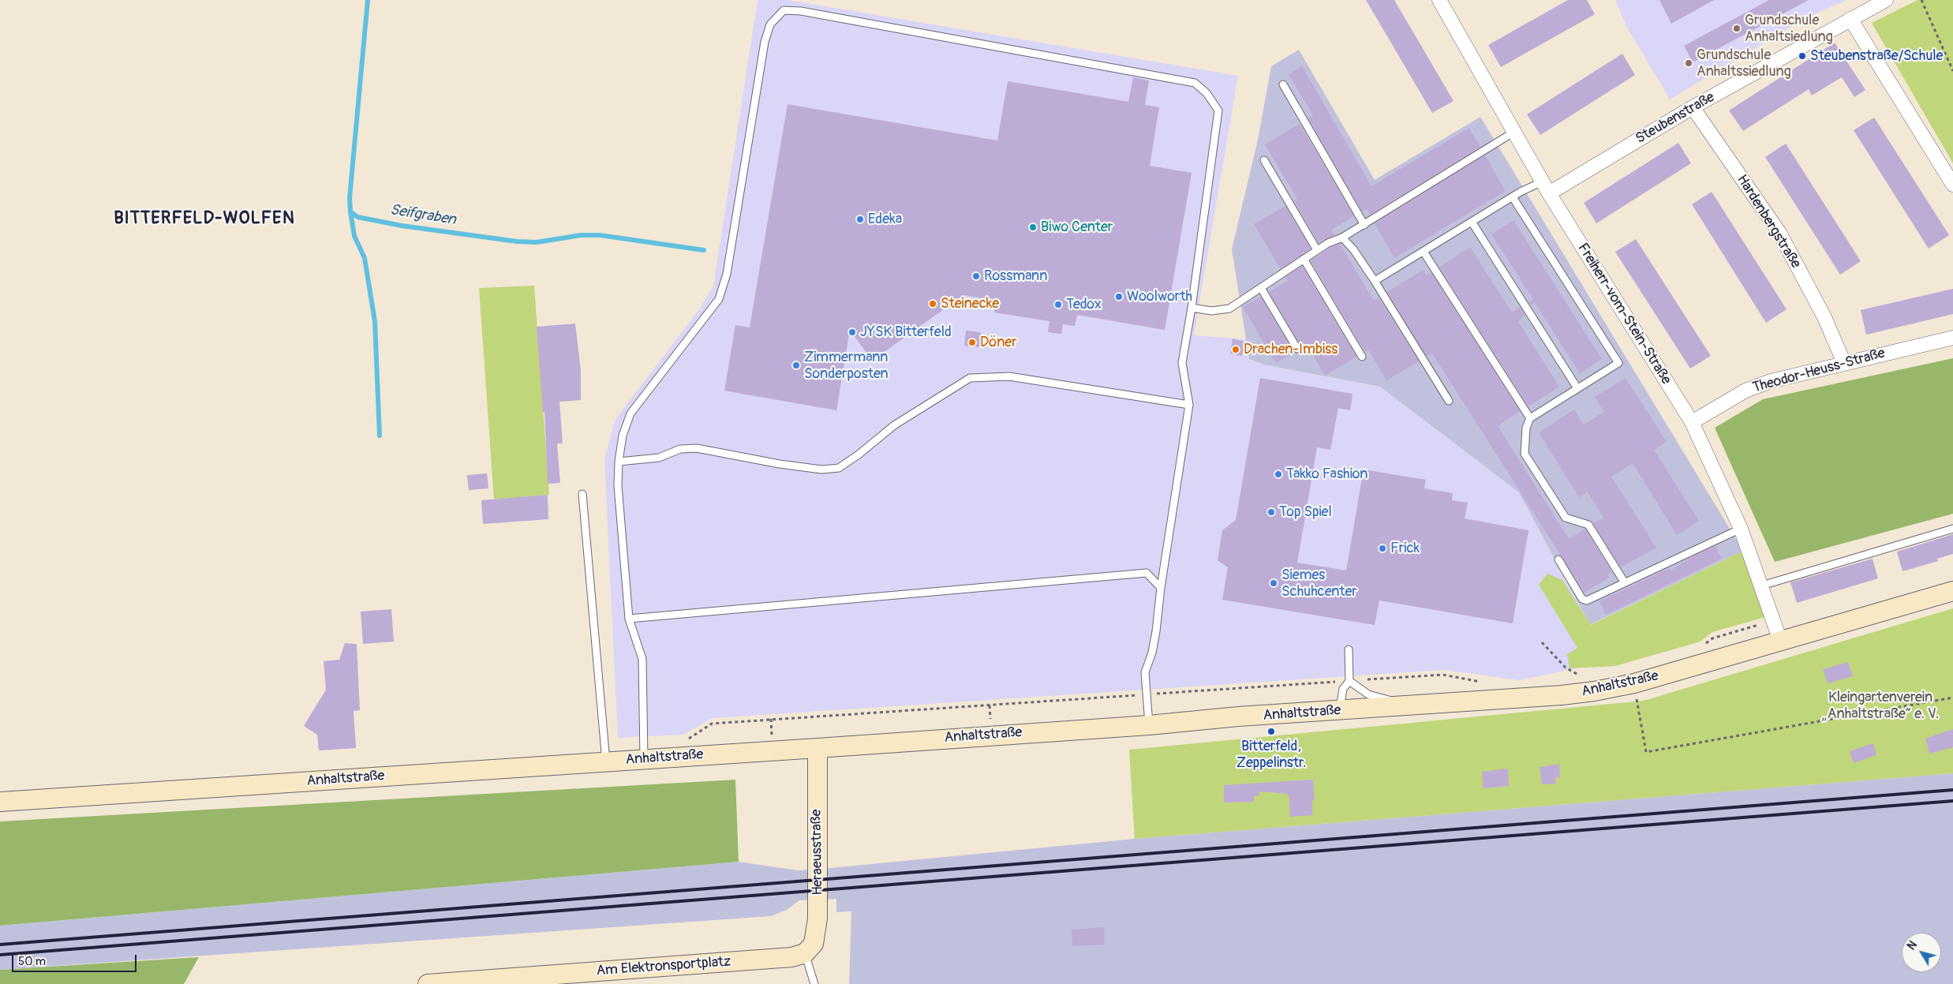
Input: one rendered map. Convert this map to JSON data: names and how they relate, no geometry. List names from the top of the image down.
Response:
{
  "streets": {
    "street": [
      "Steubenstraße",
      "Hardenbergstraße",
      "Freiherr-vom-Stein-Straße",
      "Theodor-Heuss-Straße",
      "Anhaltstraße",
      "Heraeusstraße",
      "Am Elektronsportplatz"
    ]
  },
  "crossings": [
    ["Steubenstraße", "Hardenbergstraße"],
    ["Steubenstraße", "Freiherr-vom-Stein-Straße"],
    ["Hardenbergstraße", "Theodor-Heuss-Straße"],
    ["Freiherr-vom-Stein-Straße", "Theodor-Heuss-Straße"],
    ["Freiherr-vom-Stein-Straße", "Anhaltstraße"],
    ["Anhaltstraße", "Heraeusstraße"],
    ["Heraeusstraße", "Am Elektronsportplatz"]
  ],
  "districts": ["BITTERFELD-WOLFEN"],
  "water": ["Seifgraben"],
  "parks": ["Kleingartenverein „Anhaltstraße“ e. V."],
  "places": [
    "Grundschule Anhaltsiedlung",
    "Steubenstraße/Schule",
    "Grundschule Anhaltssiedlung",
    "Edeka",
    "Biwo Center",
    "Rossmann",
    "Woolworth",
    "Steinecke",
    "Tedox",
    "JYSK Bitterfeld",
    "Döner",
    "Drachen-Imbiss",
    "Zimmermann Sonderposten",
    "Takko Fashion",
    "Top Spiel",
    "Frick",
    "Siemes Schuhcenter",
    "Bitterfeld, Zeppelinstr."
  ],
  "scale_bar": "50 m",
  "north": "top left"
}
